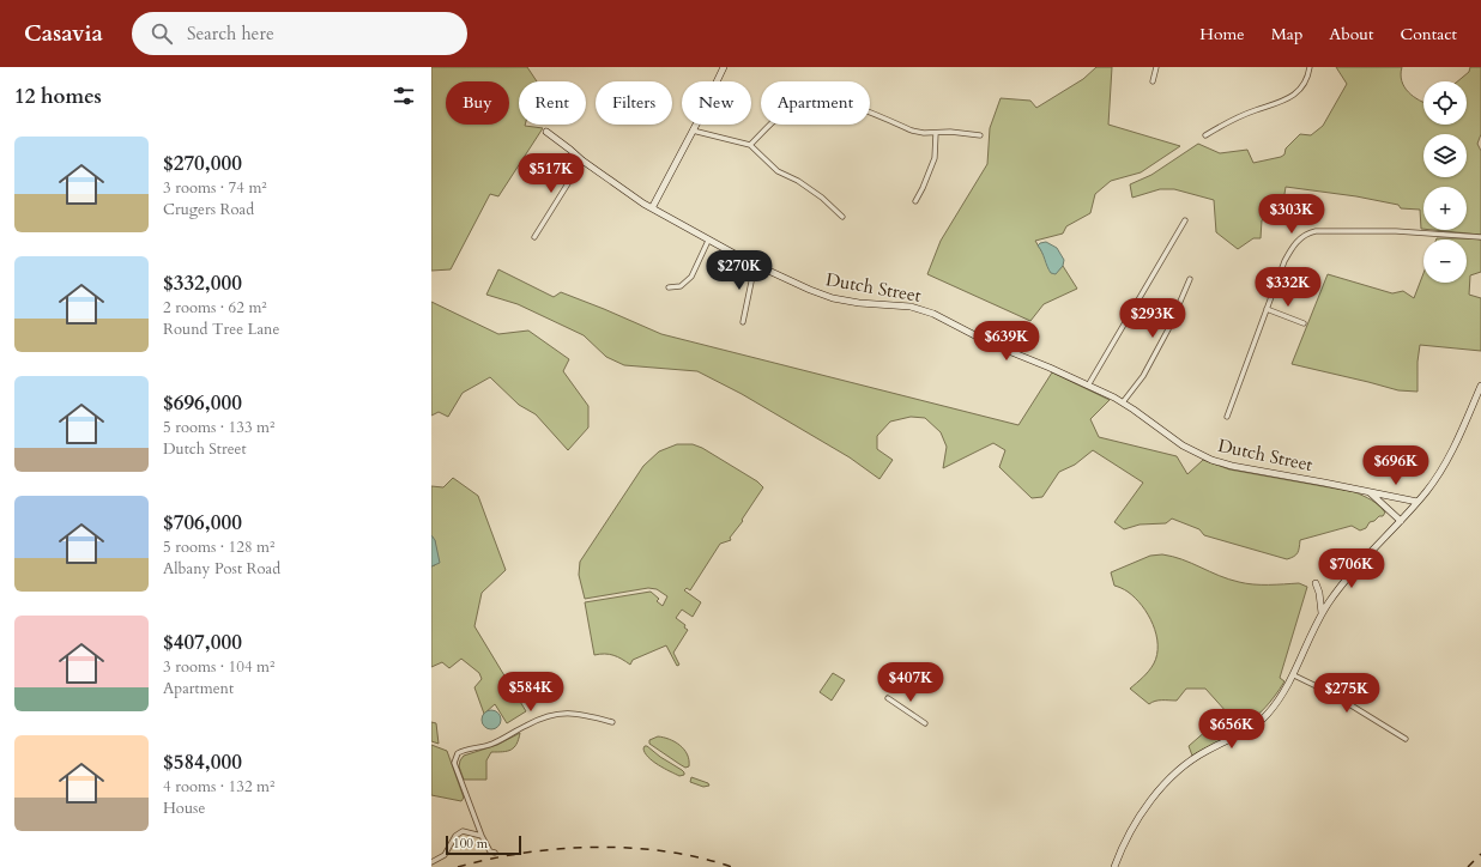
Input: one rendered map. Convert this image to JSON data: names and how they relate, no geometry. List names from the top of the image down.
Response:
{
  "streets": {
    "street": ["Dutch Street"]
  },
  "scale_bar": "100 m",
  "page": {
    "header": "Casavia",
    "search": "Search here",
    "nav": [
      "Home",
      "Map",
      "About",
      "Contact"
    ],
    "heading": "12 homes",
    "map_buttons": ["+", "−"],
    "chip": [
      "Buy",
      "Rent",
      "Filters",
      "New",
      "Apartment"
    ],
    "list": [
      {
        "name": "$270,000",
        "note": "3 rooms · 74 m² · Crugers Road"
      },
      {
        "name": "$332,000",
        "note": "2 rooms · 62 m² · Round Tree Lane"
      },
      {
        "name": "$696,000",
        "note": "5 rooms · 133 m² · Dutch Street"
      },
      {
        "name": "$706,000",
        "note": "5 rooms · 128 m² · Albany Post Road"
      },
      {
        "name": "$407,000",
        "note": "3 rooms · 104 m² · Apartment"
      },
      {
        "name": "$584,000",
        "note": "4 rooms · 132 m² · House"
      }
    ],
    "price": [
      "$517K",
      "$303K",
      "$270K",
      "$332K",
      "$293K",
      "$639K",
      "$696K",
      "$706K",
      "$407K",
      "$584K",
      "$275K",
      "$656K"
    ],
    "scale": "100 m"
  }
}
